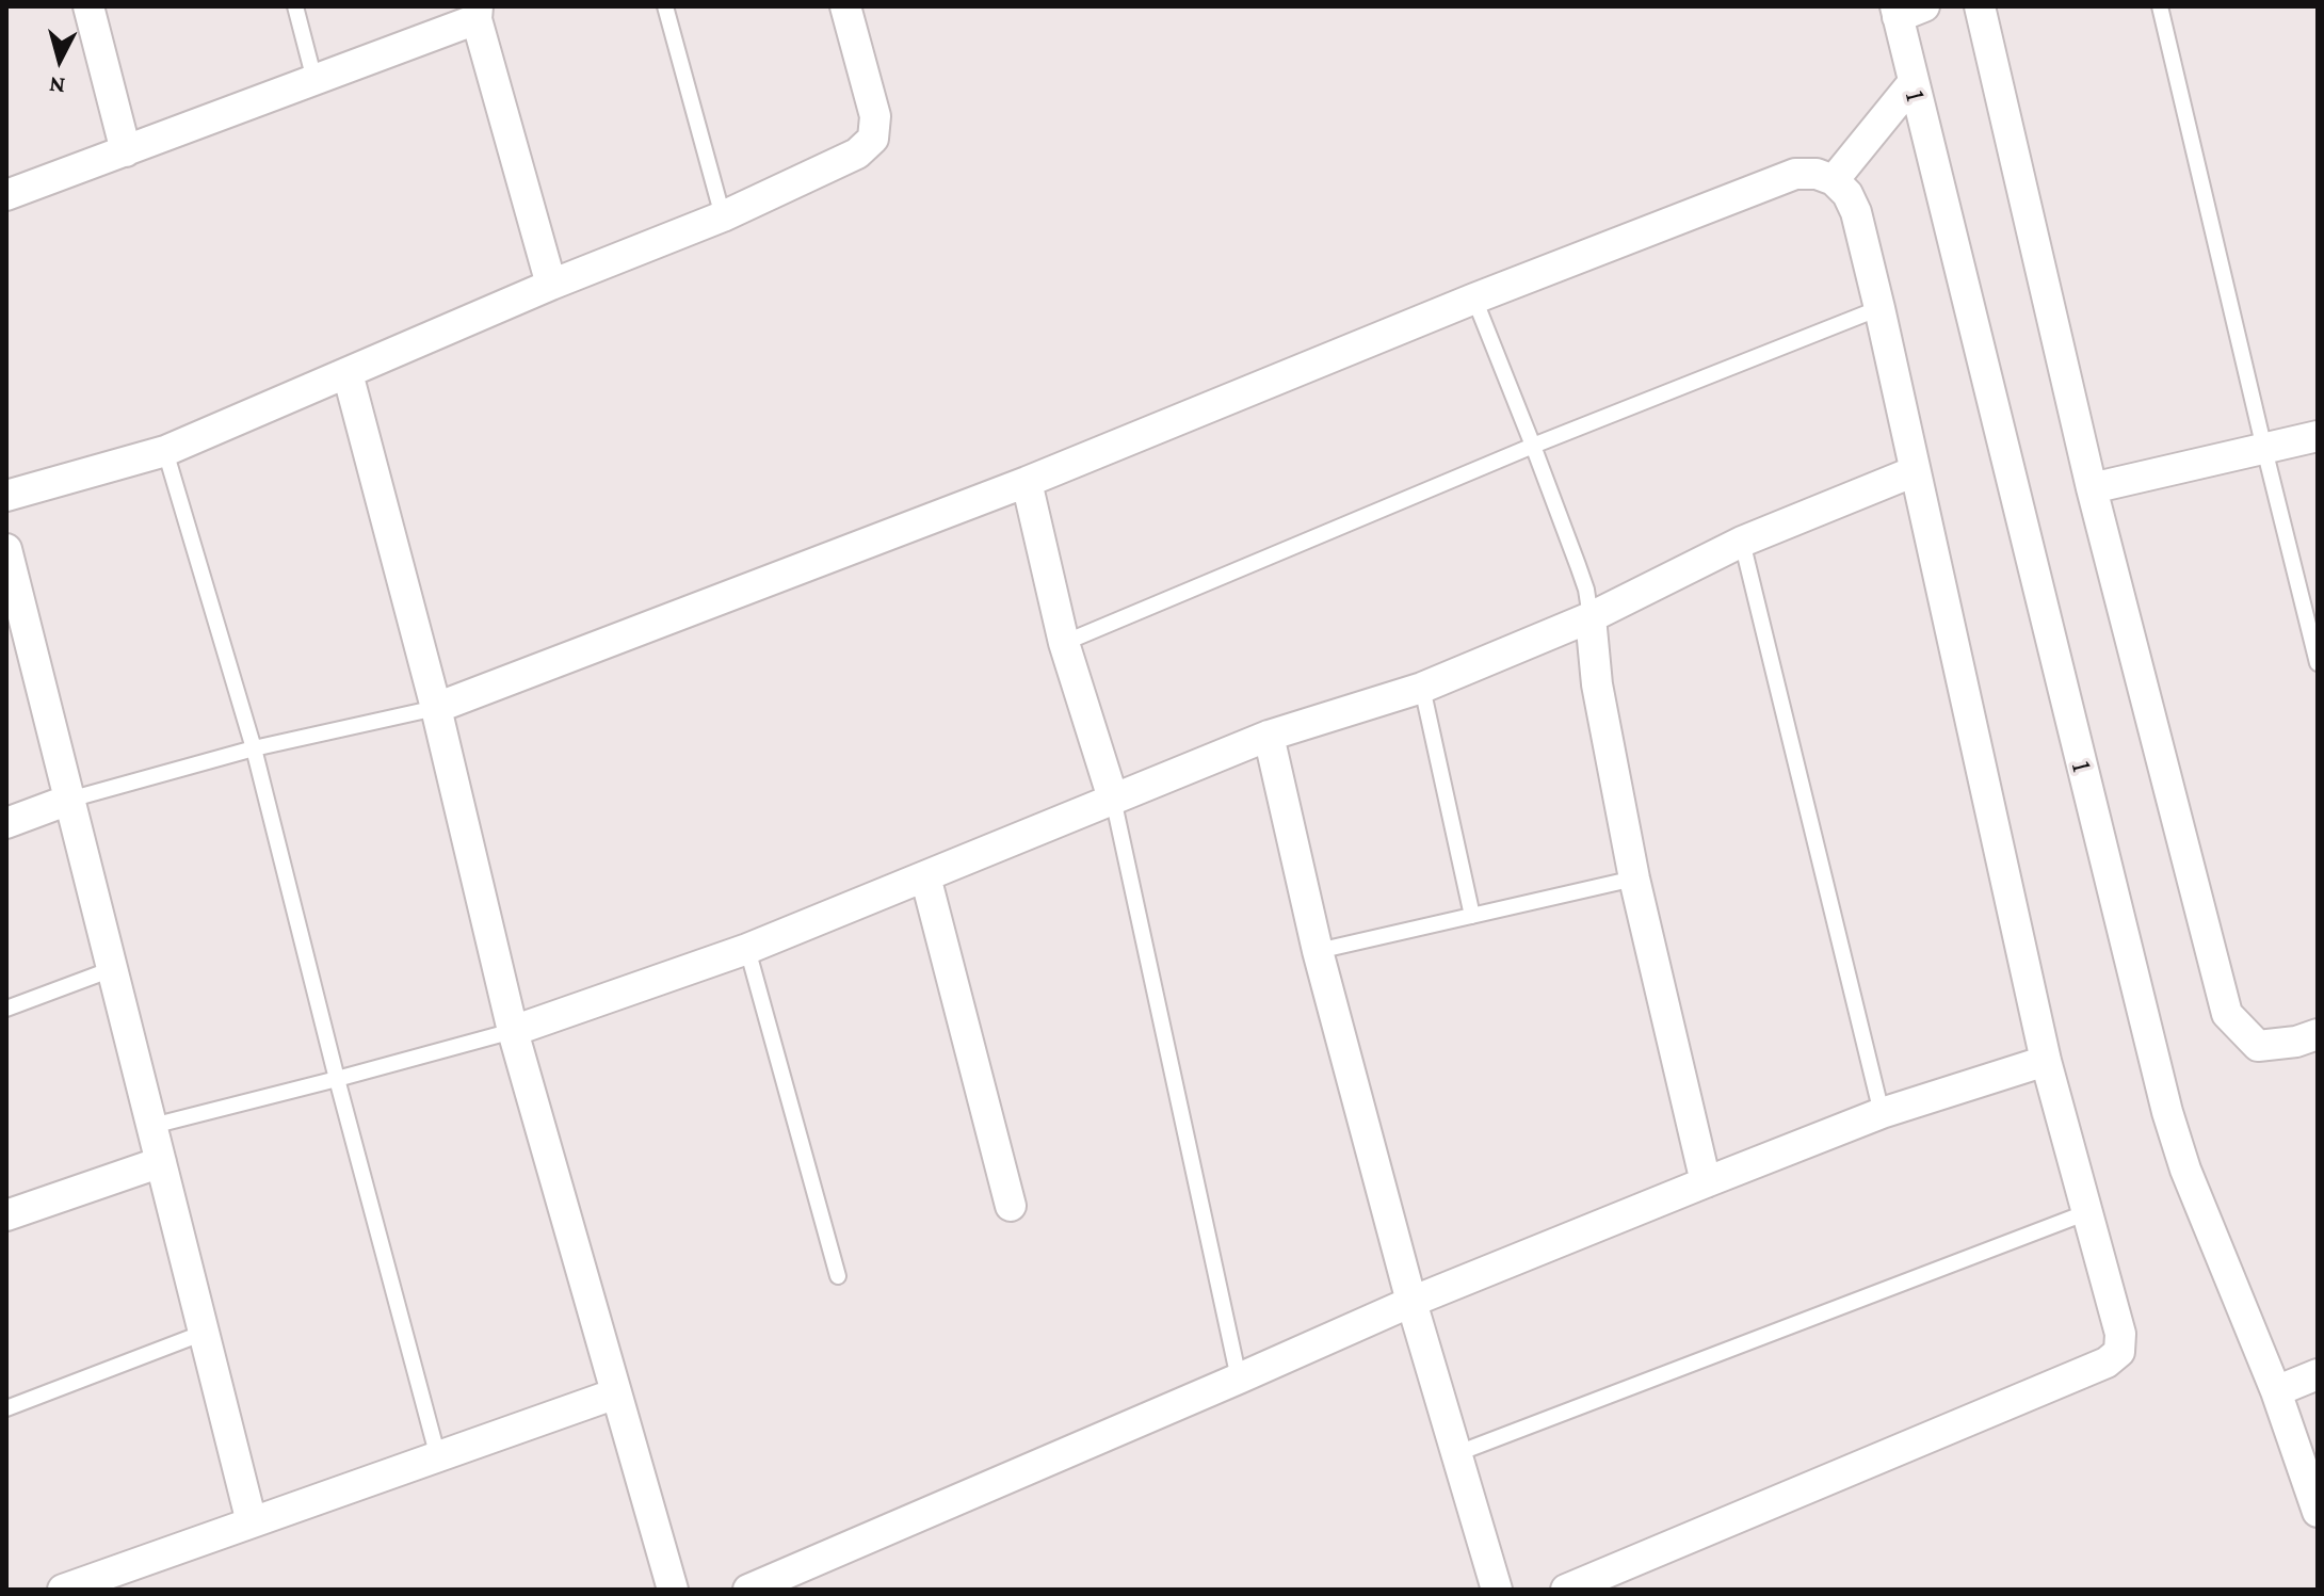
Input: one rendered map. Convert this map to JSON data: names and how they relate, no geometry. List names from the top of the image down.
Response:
{
  "streets": {
    "street": ["1"]
  },
  "north": "bottom"
}
